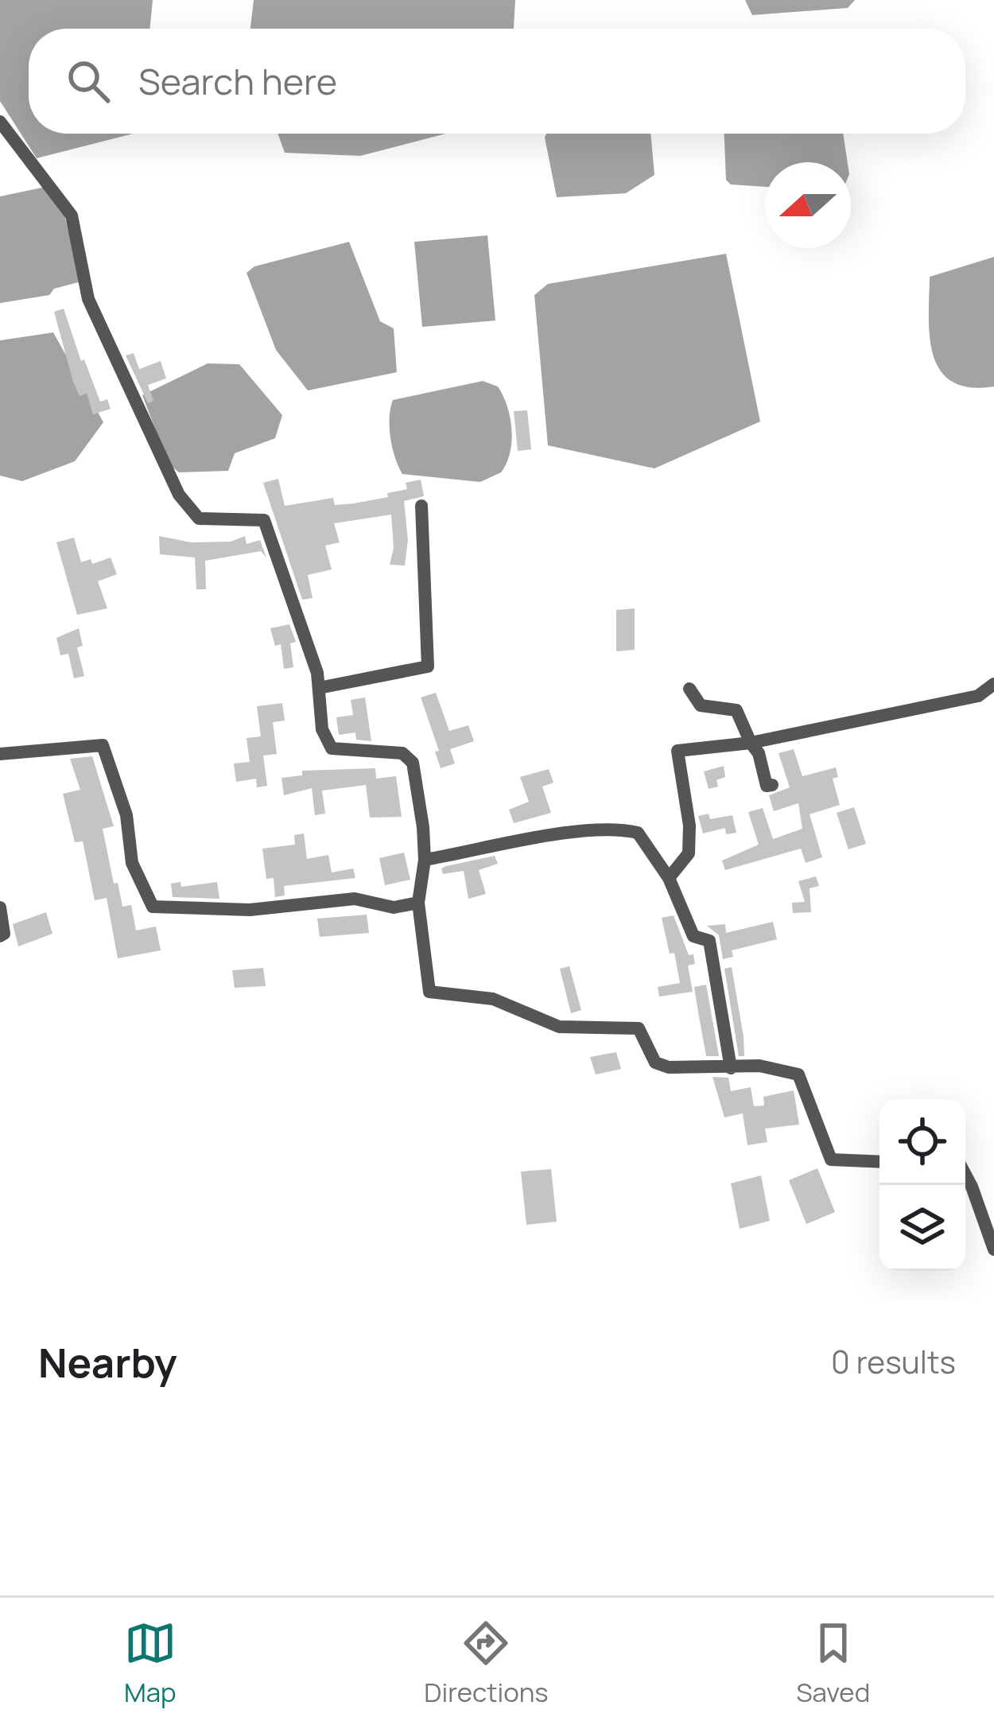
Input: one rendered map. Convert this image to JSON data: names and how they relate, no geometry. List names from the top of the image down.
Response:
{
  "north": "left",
  "page": {
    "search": "Search here",
    "heading": ["Nearby", "0 results"],
    "nav": ["Map", "Directions", "Saved"]
  }
}
